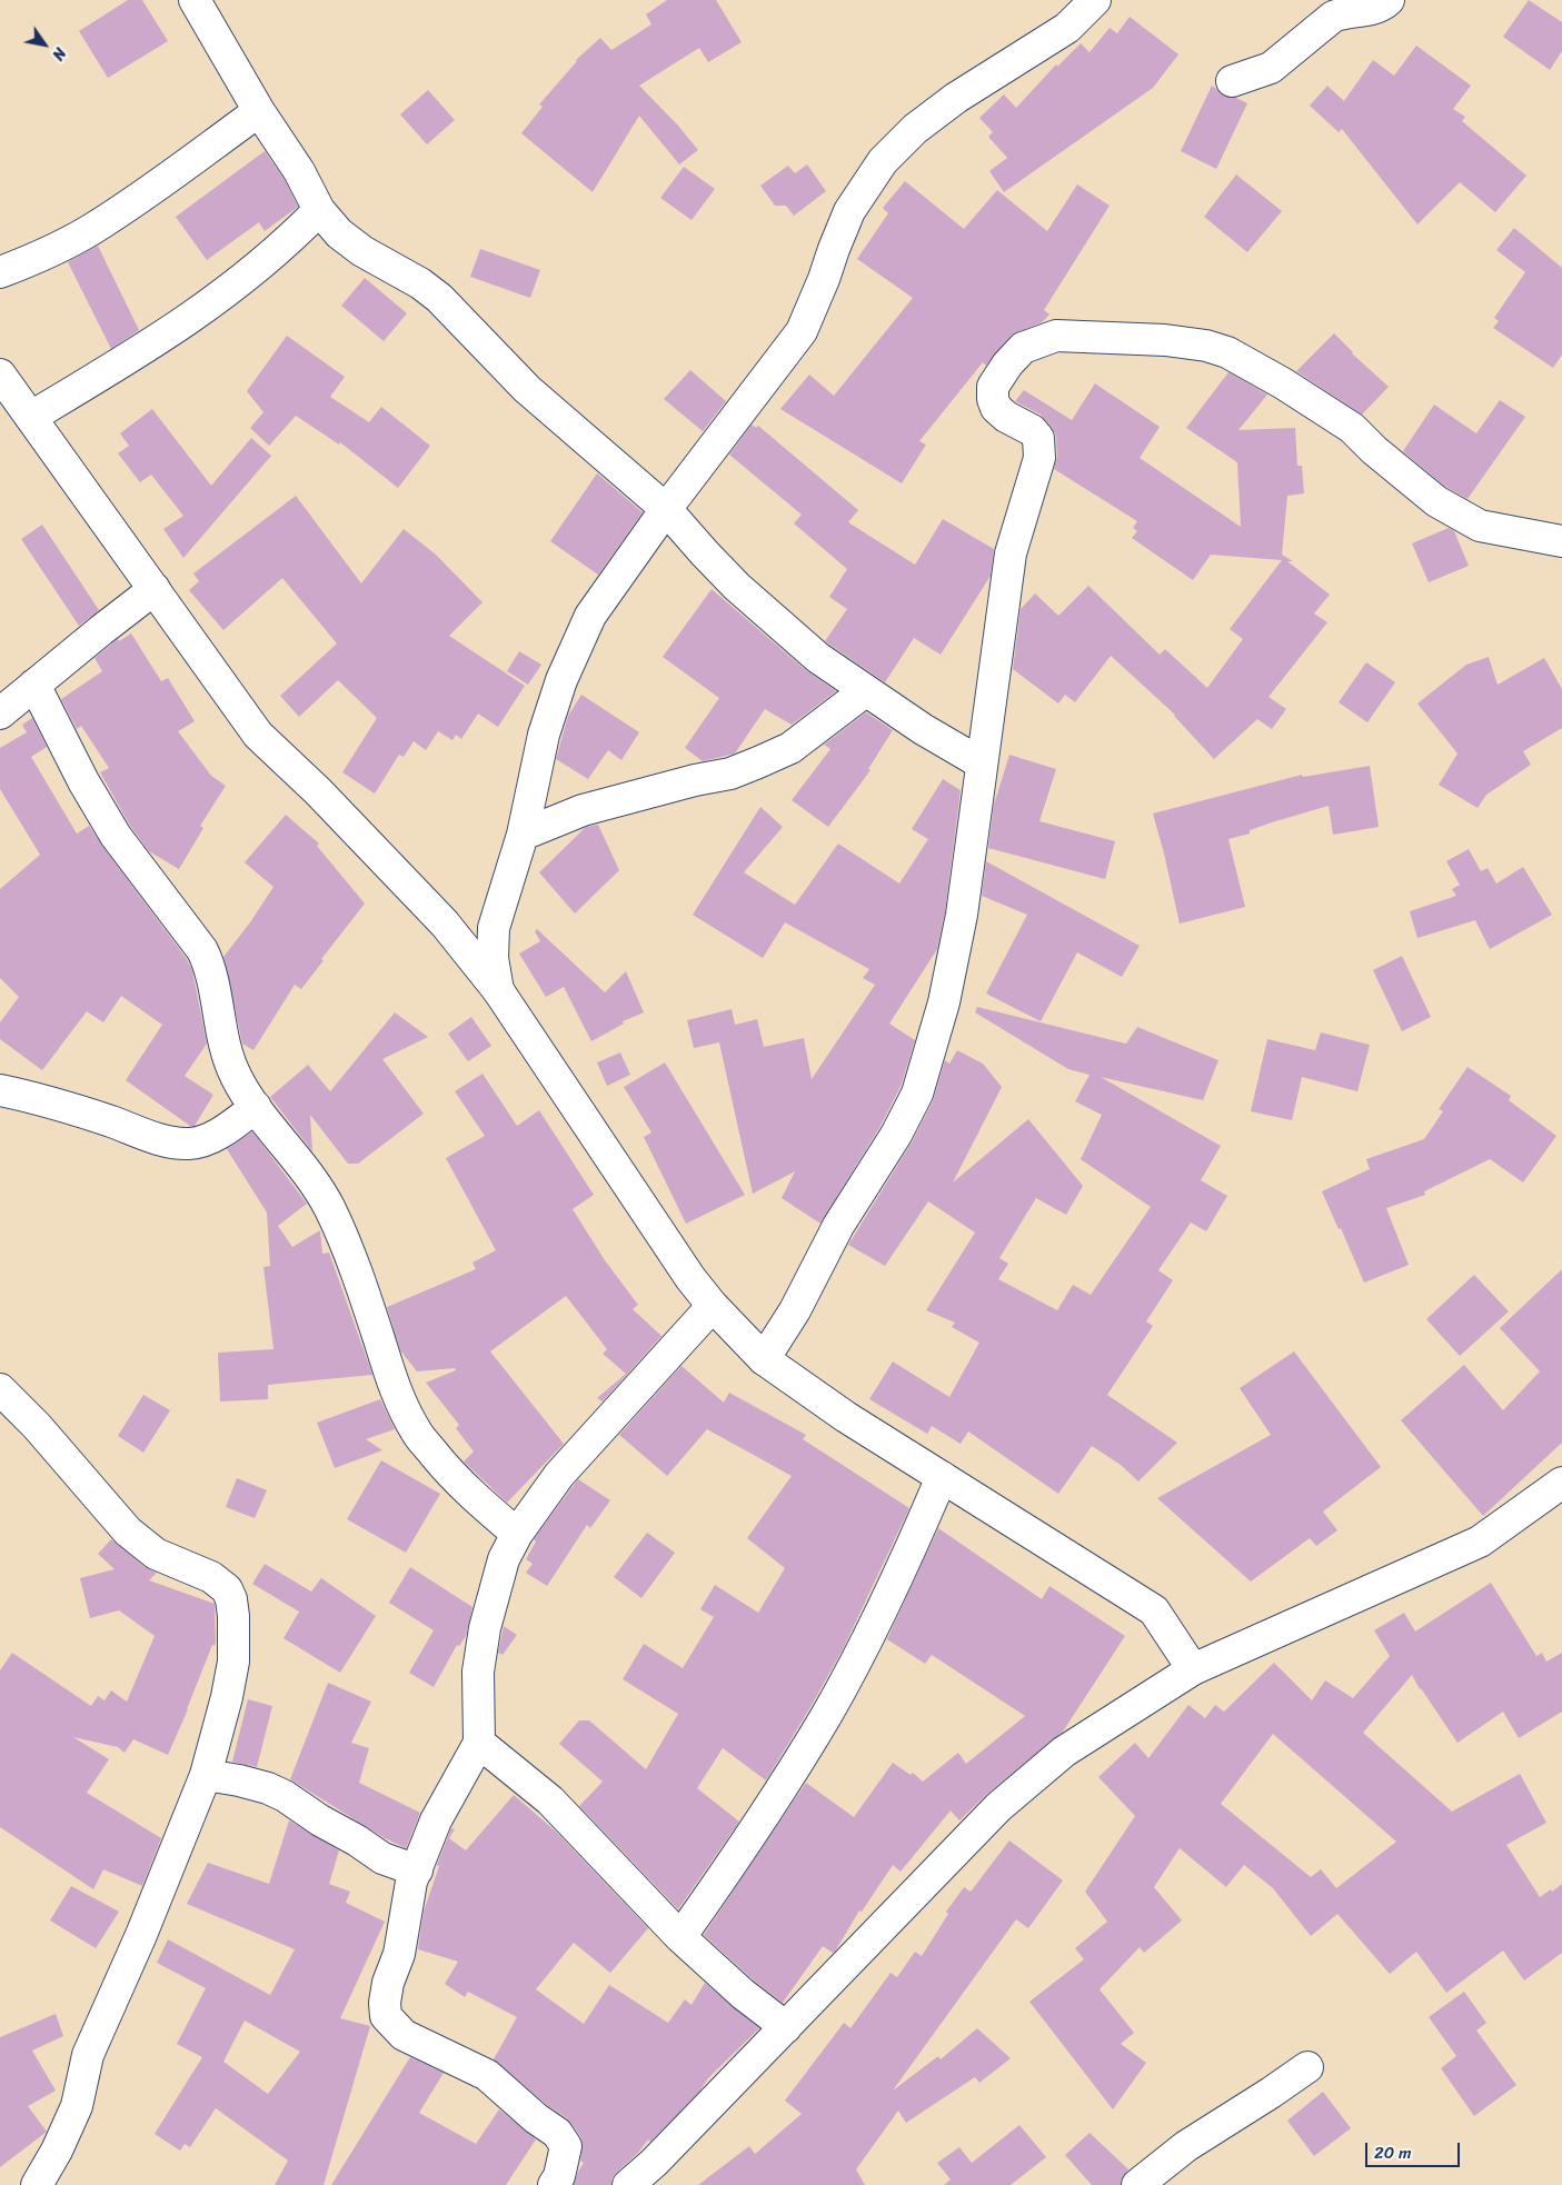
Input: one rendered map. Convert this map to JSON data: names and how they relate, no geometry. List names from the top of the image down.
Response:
{
  "scale_bar": "20 m",
  "north": "bottom right"
}
